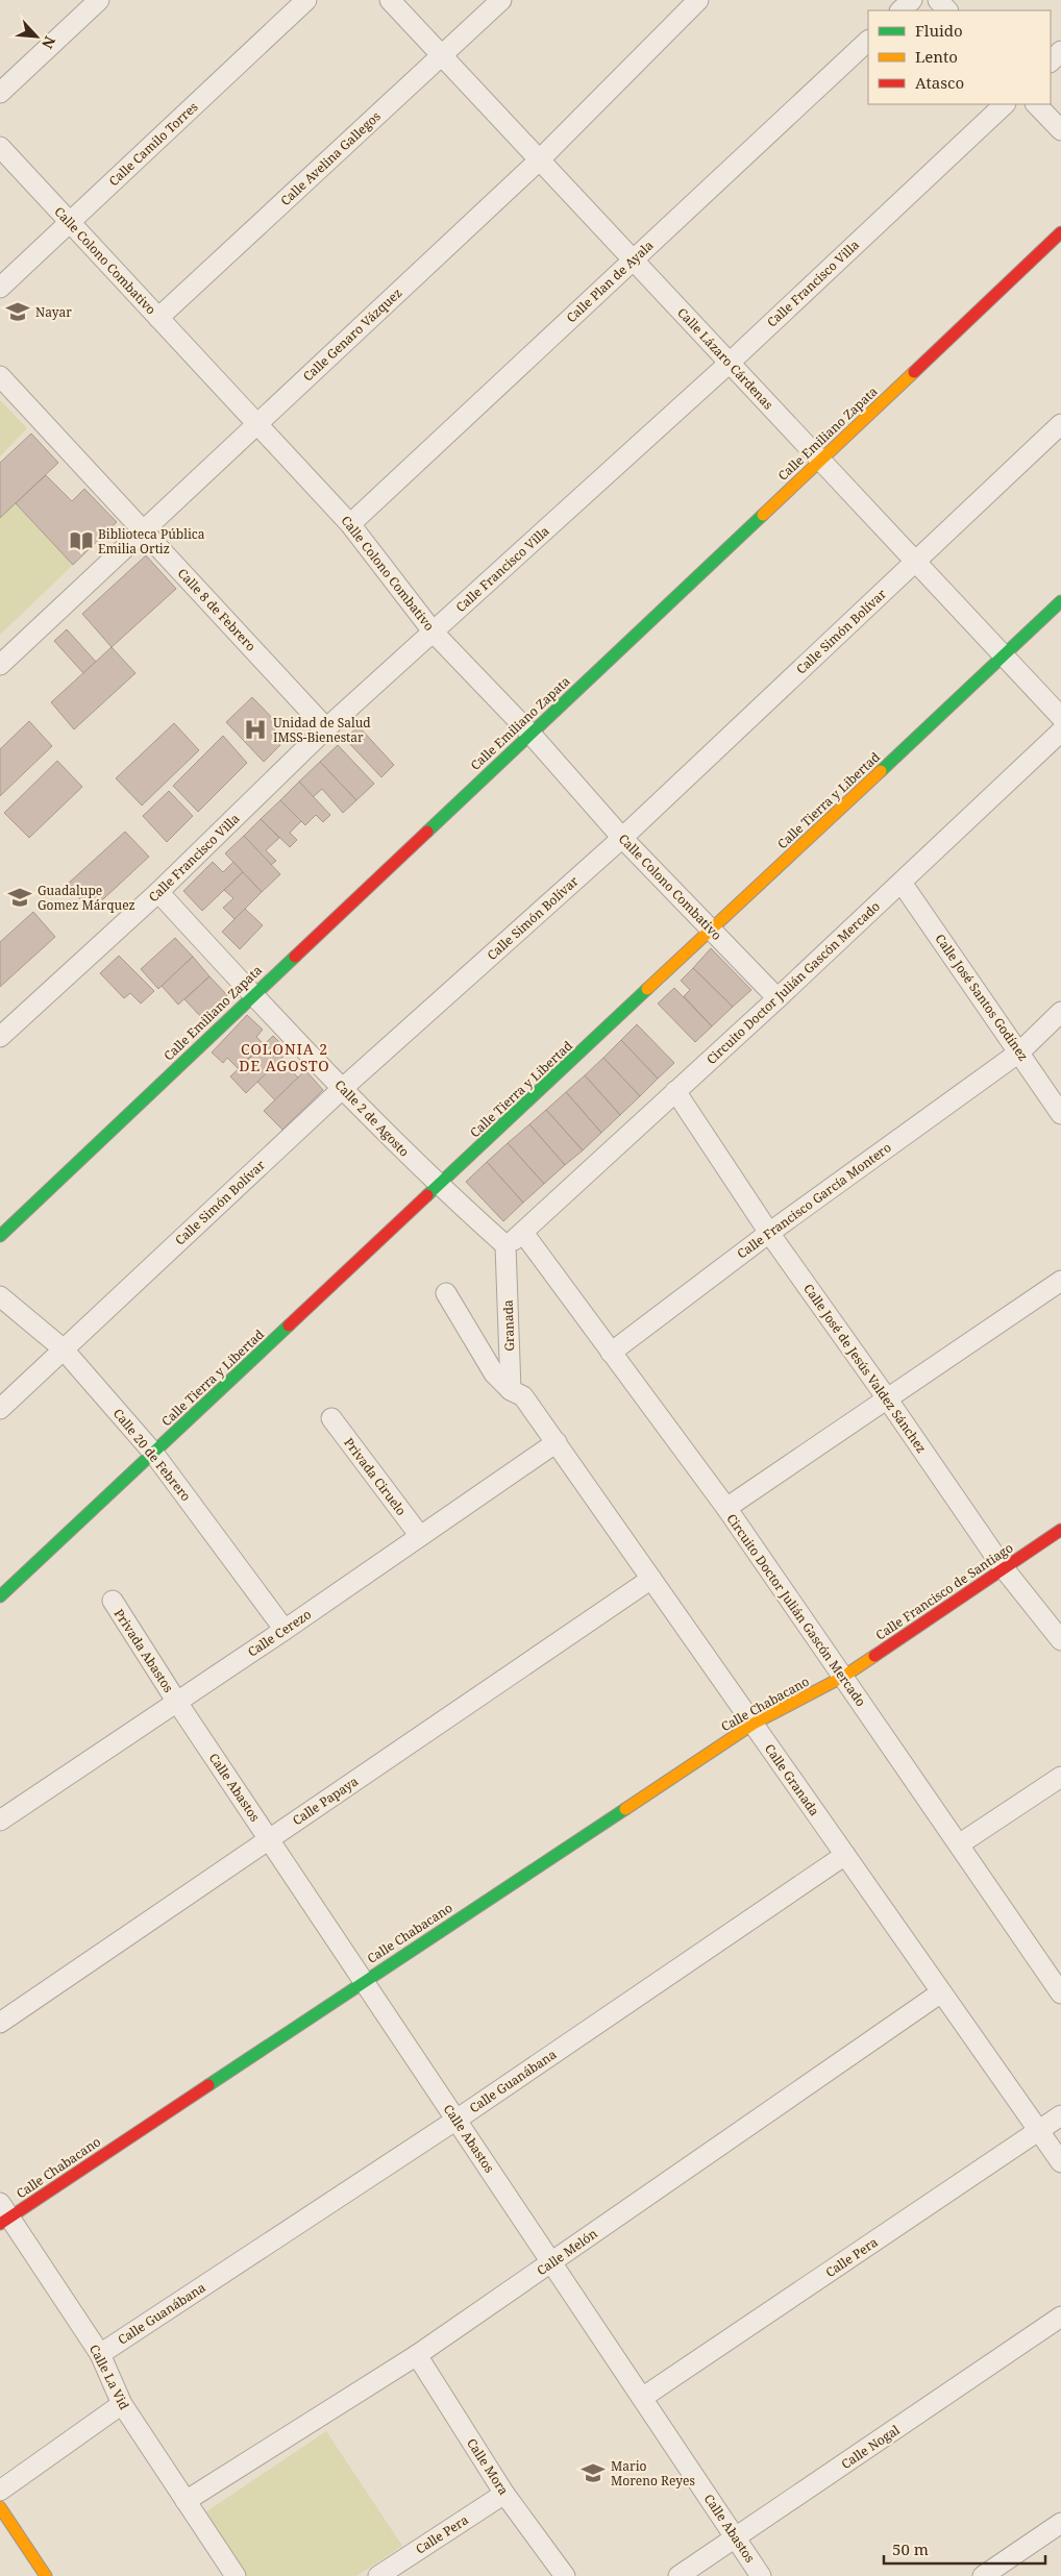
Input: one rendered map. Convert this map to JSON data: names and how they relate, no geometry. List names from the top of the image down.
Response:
{
  "streets": {
    "street": [
      "Calle Camilo Torres",
      "Calle Avelina Gallegos",
      "Calle Colono Combativo",
      "Calle Plan de Ayala",
      "Calle Francisco Villa",
      "Calle Genaro Vázquez",
      "Calle Lázaro Cárdenas",
      "Calle Emiliano Zapata",
      "Calle 8 de Febrero",
      "Calle Simón Bolívar",
      "Calle Tierra y Libertad",
      "Circuito Doctor Julián Gascón Mercado",
      "Calle José Santos Godínez",
      "Calle 2 de Agosto",
      "Calle Francisco García Montero",
      "Granada",
      "Calle José de Jesús Valdez Sánchez",
      "Calle 20 de Febrero",
      "Privada Ciruelo",
      "Calle Francisco de Santiago",
      "Calle Cerezo",
      "Privada Abastos",
      "Calle Chabacano",
      "Calle Granada",
      "Calle Abastos",
      "Calle Papaya",
      "Calle Guanábana",
      "Calle Melón",
      "Calle Pera",
      "Calle La Vid",
      "Calle Nogal",
      "Calle Mora"
    ]
  },
  "crossings": [
    ["Calle Camilo Torres", "Calle Colono Combativo"],
    ["Calle Avelina Gallegos", "Calle Colono Combativo"],
    ["Calle Avelina Gallegos", "Calle Lázaro Cárdenas"],
    ["Calle Colono Combativo", "Calle Plan de Ayala"],
    ["Calle Colono Combativo", "Calle Francisco Villa"],
    ["Calle Colono Combativo", "Calle Genaro Vázquez"],
    ["Calle Colono Combativo", "Calle Emiliano Zapata"],
    ["Calle Colono Combativo", "Calle Simón Bolívar"],
    ["Calle Colono Combativo", "Calle Tierra y Libertad"],
    ["Calle Colono Combativo", "Circuito Doctor Julián Gascón Mercado"],
    ["Calle Plan de Ayala", "Calle Lázaro Cárdenas"],
    ["Calle Francisco Villa", "Calle Lázaro Cárdenas"],
    ["Calle Francisco Villa", "Calle 8 de Febrero"],
    ["Calle Francisco Villa", "Calle 2 de Agosto"],
    ["Calle Genaro Vázquez", "Calle Lázaro Cárdenas"],
    ["Calle Genaro Vázquez", "Calle 8 de Febrero"],
    ["Calle Lázaro Cárdenas", "Calle Emiliano Zapata"],
    ["Calle Lázaro Cárdenas", "Calle Simón Bolívar"],
    ["Calle Lázaro Cárdenas", "Calle Tierra y Libertad"],
    ["Calle Emiliano Zapata", "Calle 2 de Agosto"],
    ["Calle Simón Bolívar", "Calle 2 de Agosto"],
    ["Calle Simón Bolívar", "Calle 20 de Febrero"],
    ["Calle Tierra y Libertad", "Calle 2 de Agosto"],
    ["Calle Tierra y Libertad", "Calle 20 de Febrero"],
    ["Circuito Doctor Julián Gascón Mercado", "Calle José Santos Godínez"],
    ["Circuito Doctor Julián Gascón Mercado", "Calle 2 de Agosto"],
    ["Circuito Doctor Julián Gascón Mercado", "Calle Francisco García Montero"],
    ["Circuito Doctor Julián Gascón Mercado", "Granada"],
    ["Circuito Doctor Julián Gascón Mercado", "Calle José de Jesús Valdez Sánchez"],
    ["Circuito Doctor Julián Gascón Mercado", "Calle Francisco de Santiago"],
    ["Circuito Doctor Julián Gascón Mercado", "Calle Chabacano"],
    ["Calle José Santos Godínez", "Calle Francisco García Montero"],
    ["Calle 2 de Agosto", "Granada"],
    ["Calle Francisco García Montero", "Calle José de Jesús Valdez Sánchez"],
    ["Granada", "Calle Granada"],
    ["Calle José de Jesús Valdez Sánchez", "Calle Francisco de Santiago"],
    ["Calle 20 de Febrero", "Calle Cerezo"],
    ["Privada Ciruelo", "Calle Cerezo"],
    ["Calle Francisco de Santiago", "Calle Chabacano"],
    ["Calle Cerezo", "Privada Abastos"],
    ["Calle Cerezo", "Calle Granada"],
    ["Calle Cerezo", "Calle Abastos"],
    ["Privada Abastos", "Calle Abastos"],
    ["Calle Chabacano", "Calle Granada"],
    ["Calle Chabacano", "Calle Abastos"],
    ["Calle Chabacano", "Calle La Vid"],
    ["Calle Granada", "Calle Papaya"],
    ["Calle Granada", "Calle Guanábana"],
    ["Calle Granada", "Calle Melón"],
    ["Calle Granada", "Calle Pera"],
    ["Calle Abastos", "Calle Papaya"],
    ["Calle Abastos", "Calle Guanábana"],
    ["Calle Abastos", "Calle Melón"],
    ["Calle Abastos", "Calle Pera"],
    ["Calle Abastos", "Calle Nogal"],
    ["Calle Guanábana", "Calle La Vid"],
    ["Calle Melón", "Calle La Vid"],
    ["Calle Melón", "Calle Mora"],
    ["Calle Pera", "Calle Mora"]
  ],
  "districts": ["COLONIA 2 DE AGOSTO"],
  "places": {
    "school or university": ["Nayar", "Guadalupe Gomez Márquez", "Mario Moreno Reyes"],
    "library": ["Biblioteca Pública Emilia Ortiz"],
    "hospital": ["Unidad de Salud IMSS-Bienestar"]
  },
  "legend": ["Fluido", "Lento", "Atasco"],
  "scale_bar": "50 m",
  "north": "bottom right"
}
